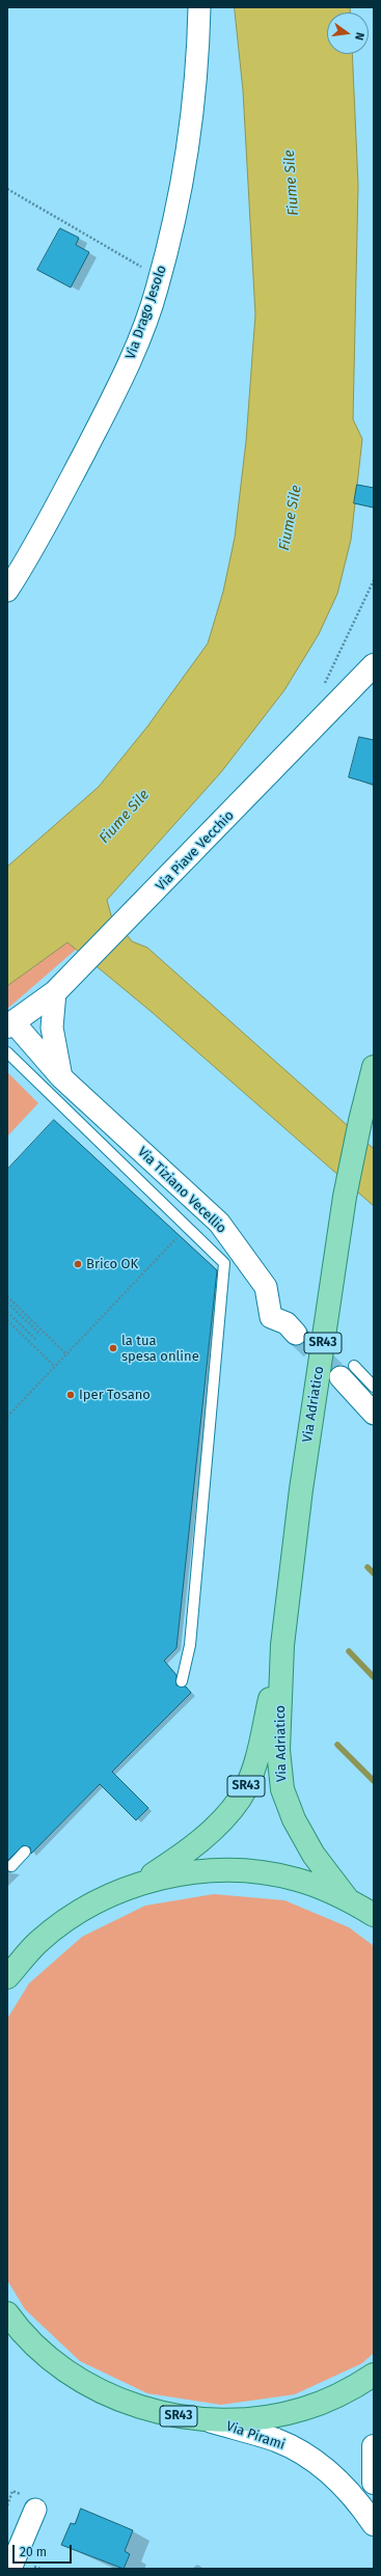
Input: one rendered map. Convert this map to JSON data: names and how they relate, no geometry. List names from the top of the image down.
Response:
{
  "streets": {
    "main road": ["SR43", "Via Adriatico"],
    "street": [
      "Via Drago Jesolo",
      "Via Piave Vecchio",
      "Via Tiziano Vecellio",
      "Via Pirami"
    ]
  },
  "crossings": [
    ["Via Piave Vecchio", "Via Tiziano Vecellio"],
    ["SR43", "Via Adriatico"],
    ["SR43", "Via Pirami"]
  ],
  "water": ["Fiume Sile"],
  "places": ["Brico OK", "la tua spesa online", "Iper Tosano"],
  "scale_bar": "20 m",
  "north": "right"
}
